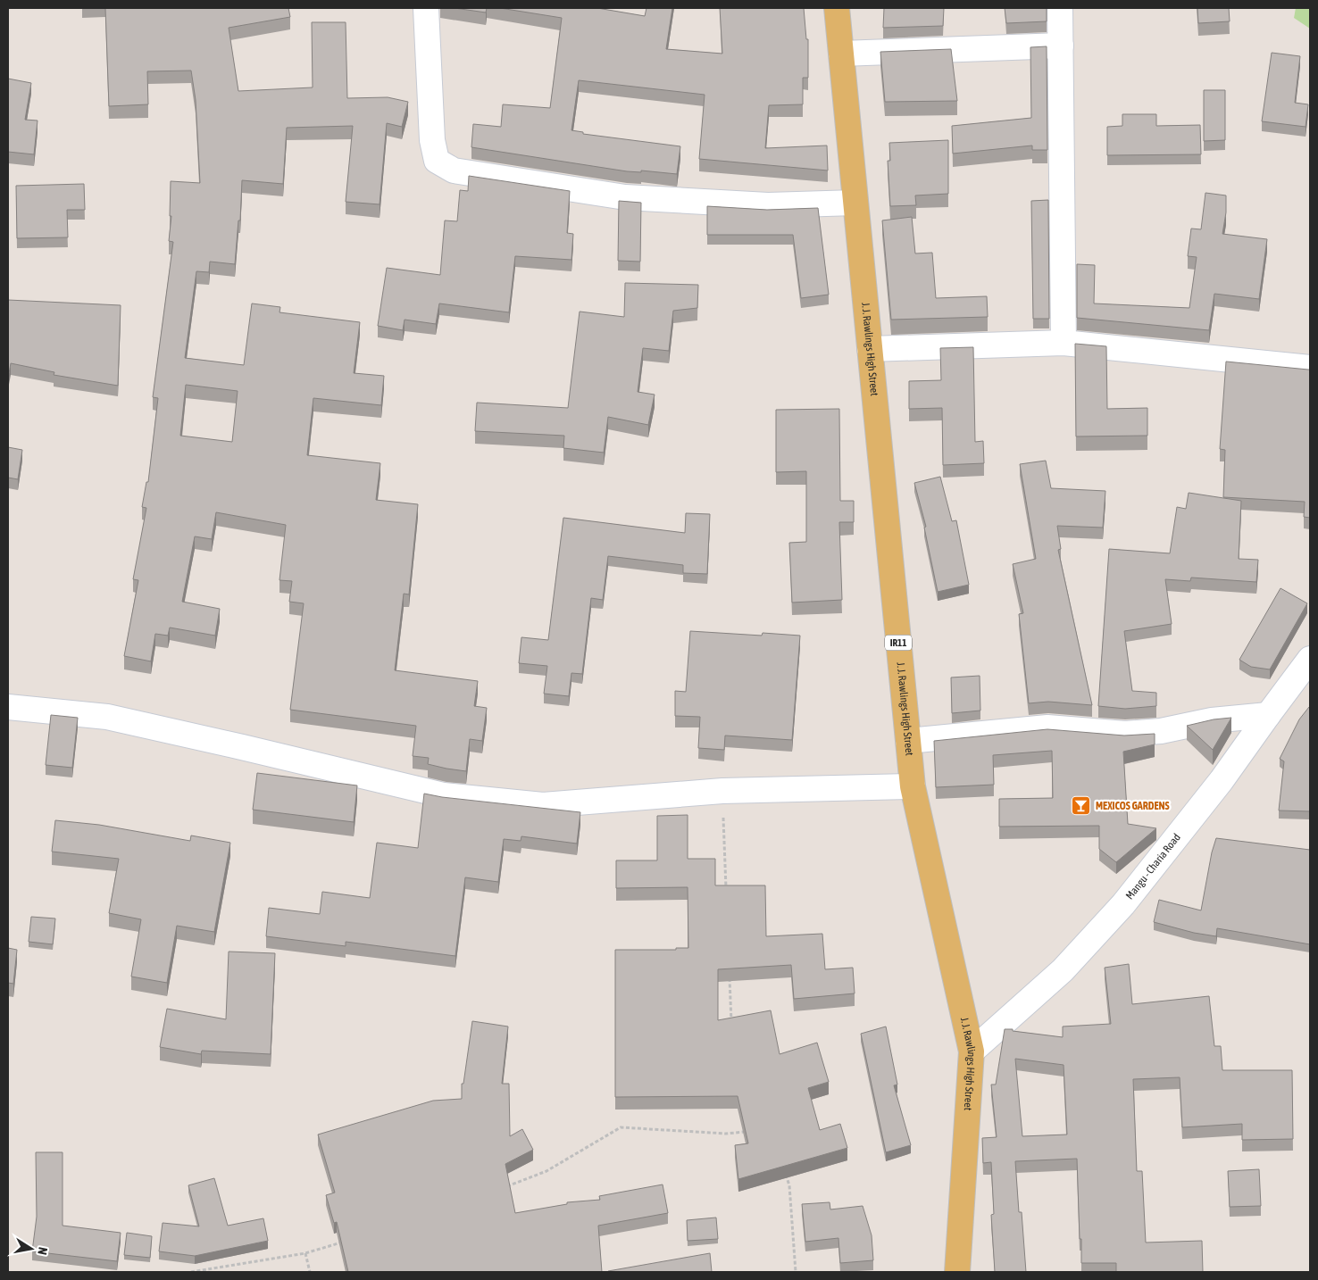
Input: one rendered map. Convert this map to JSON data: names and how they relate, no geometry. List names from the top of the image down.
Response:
{
  "streets": {
    "main road": ["J. J. Rawlings High Street", "IR11"],
    "street": ["Mangu - Charia Road"]
  },
  "crossings": [
    ["J. J. Rawlings High Street", "Mangu - Charia Road"]
  ],
  "places": {
    "bar": ["MEXICOS GARDENS"]
  },
  "north": "right"
}
